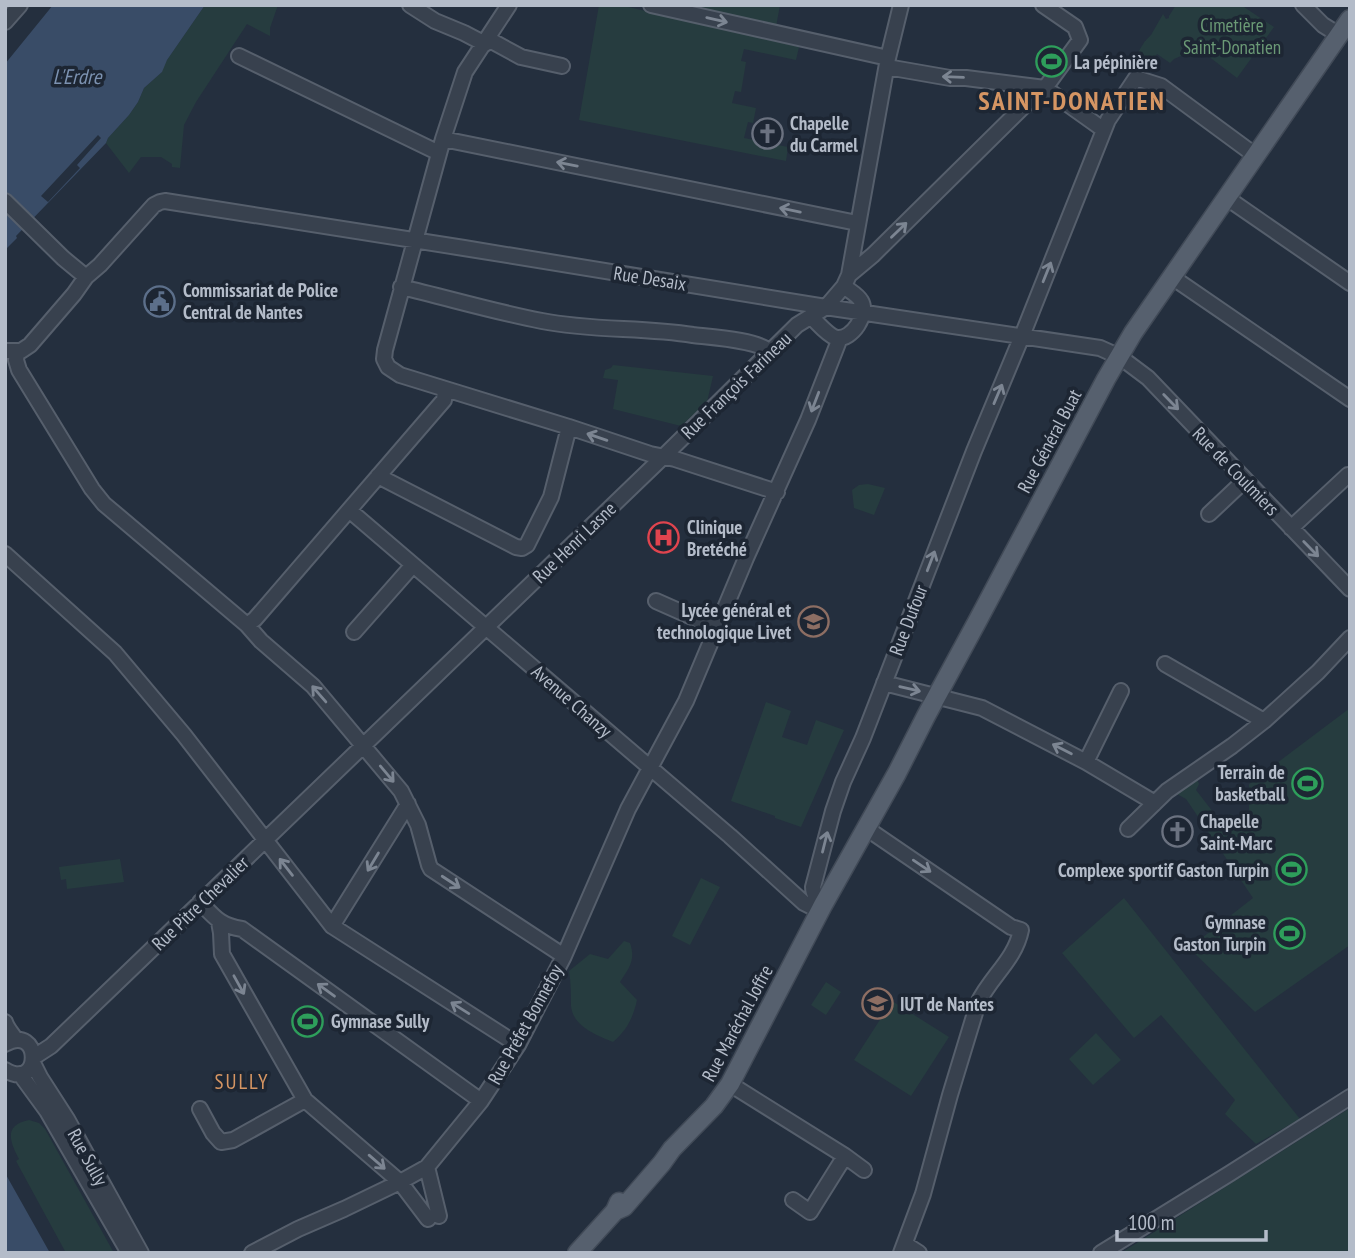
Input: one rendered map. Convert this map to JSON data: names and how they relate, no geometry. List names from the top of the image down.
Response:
{
  "streets": {
    "main road": ["Rue Général Buat", "Rue Maréchal Joffre"],
    "street": [
      "Rue Desaix",
      "Rue François Farineau",
      "Rue de Coulmiers",
      "Rue Henri Lasne",
      "Rue Dufour",
      "Avenue Chanzy",
      "Rue Pitre Chevalier",
      "Rue Préfet Bonnefoy",
      "Rue Sully"
    ]
  },
  "crossings": [
    ["Rue Desaix", "Rue François Farineau"],
    ["Rue Desaix", "Rue Général Buat"],
    ["Rue Desaix", "Rue de Coulmiers"],
    ["Rue Desaix", "Rue Dufour"],
    ["Rue François Farineau", "Rue Henri Lasne"],
    ["Rue Général Buat", "Rue de Coulmiers"],
    ["Rue Général Buat", "Rue Dufour"],
    ["Rue Général Buat", "Avenue Chanzy"],
    ["Rue Général Buat", "Rue Maréchal Joffre"],
    ["Rue Henri Lasne", "Avenue Chanzy"],
    ["Rue Henri Lasne", "Rue Pitre Chevalier"],
    ["Rue Dufour", "Avenue Chanzy"],
    ["Rue Dufour", "Rue Maréchal Joffre"],
    ["Avenue Chanzy", "Rue Maréchal Joffre"],
    ["Avenue Chanzy", "Rue Préfet Bonnefoy"],
    ["Rue Pitre Chevalier", "Rue Sully"]
  ],
  "one_way": ["Rue François Farineau", "Rue Dufour"],
  "districts": ["SAINT-DONATIEN", "SULLY"],
  "water": ["L'Erdre"],
  "parks": ["Cimetière Saint-Donatien"],
  "places": {
    "sports": [
      "La pépinière",
      "Terrain de basketball",
      "Complexe sportif Gaston Turpin",
      "Gymnase Gaston Turpin",
      "Gymnase Sully"
    ],
    "church": ["Chapelle du Carmel", "Chapelle Saint-Marc"],
    "public building": ["Commissariat de Police Central de Nantes"],
    "hospital": ["Clinique Bretéché"],
    "school or university": ["Lycée général et technologique Livet", "IUT de Nantes"]
  },
  "scale_bar": "100 m"
}
